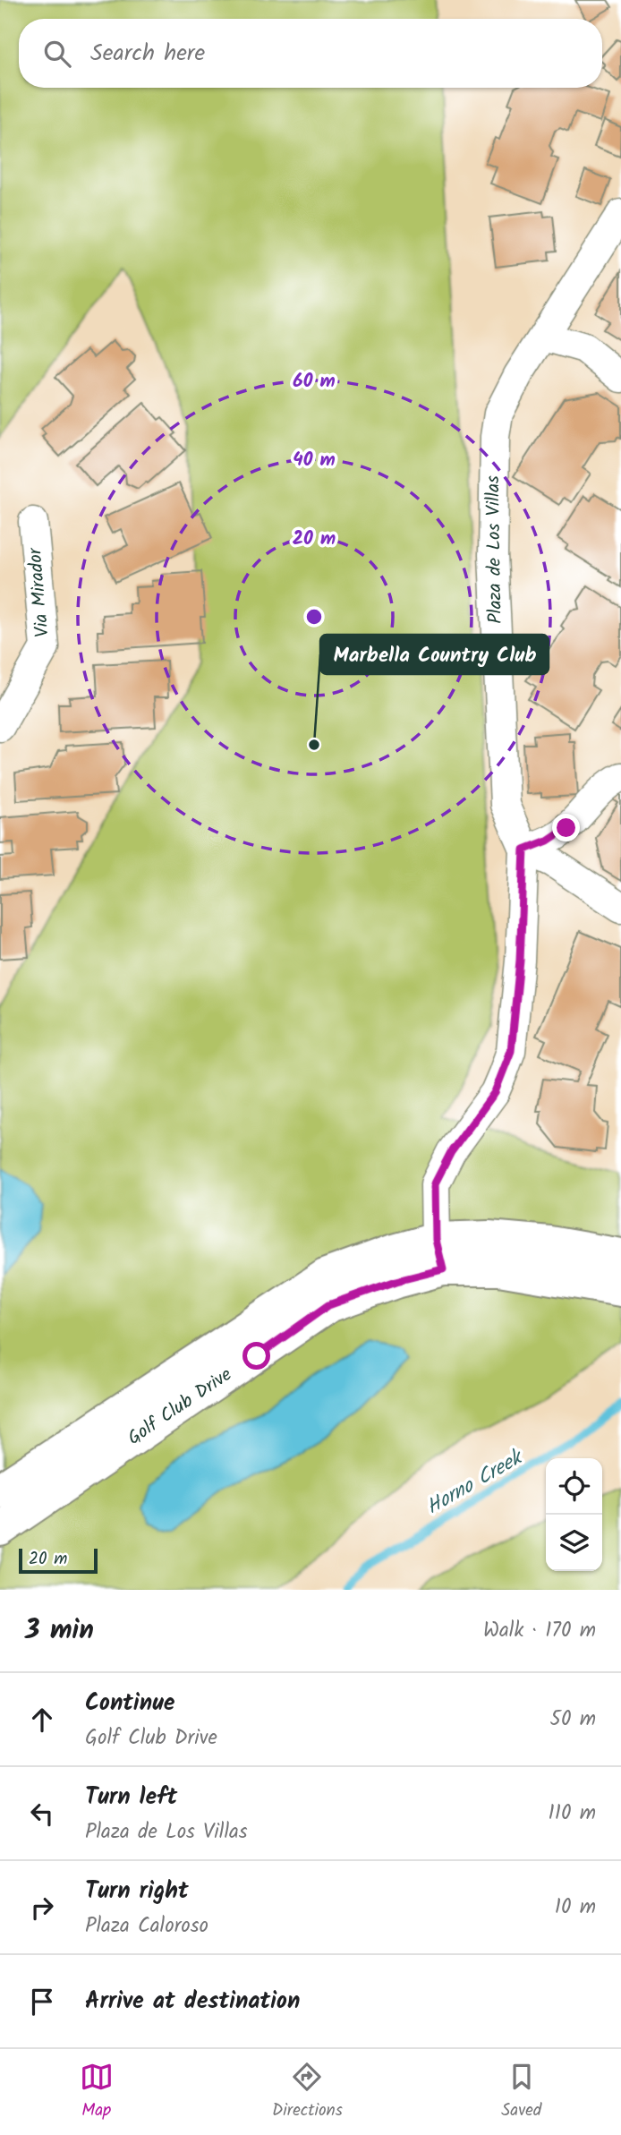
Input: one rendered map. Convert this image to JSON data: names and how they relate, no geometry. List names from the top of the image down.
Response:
{
  "streets": {
    "street": ["Plaza de Los Villas", "Via Mirador", "Golf Club Drive"]
  },
  "crossings": [
    ["Plaza de Los Villas", "Golf Club Drive"]
  ],
  "water": ["Horno Creek"],
  "places": ["Marbella Country Club"],
  "scale_bar": "20 m",
  "page": {
    "search": "Search here",
    "scale": "20 m",
    "heading": ["3 min", "Walk · 170 m"],
    "list": [
      ["Continue", "Golf Club Drive", "50 m"],
      ["Turn left", "Plaza de Los Villas", "110 m"],
      ["Turn right", "Plaza Caloroso", "10 m"],
      "Arrive at destination"
    ],
    "nav": ["Map", "Directions", "Saved"]
  },
  "rings": ["60 m", "40 m", "20 m"]
}
